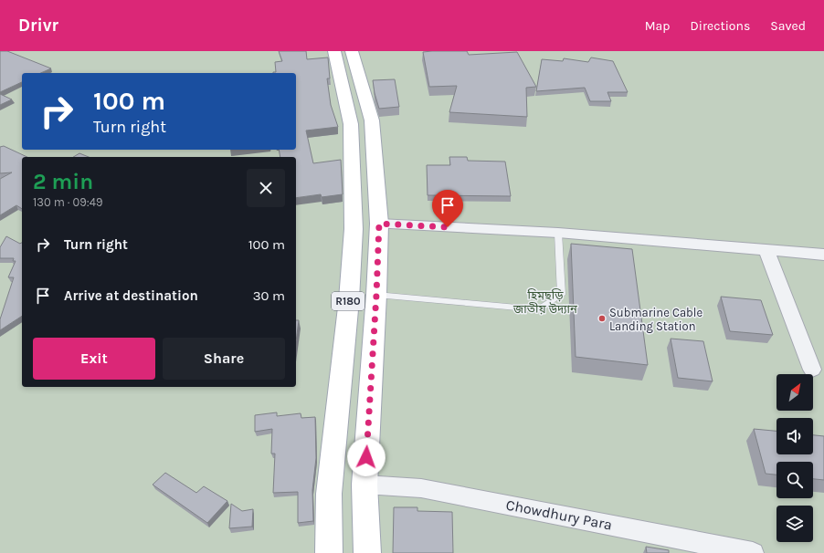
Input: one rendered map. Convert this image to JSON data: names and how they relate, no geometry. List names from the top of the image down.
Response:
{
  "streets": {
    "main road": ["R180"],
    "street": ["Chowdhury Para"]
  },
  "crossings": [
    ["R180", "Chowdhury Para"]
  ],
  "parks": ["হিমছড়ি জাতীয় উদ্যান"],
  "places": ["Submarine Cable Landing Station"],
  "north": "top right",
  "page": {
    "header": "Drivr",
    "nav": ["Map", "Directions", "Saved"],
    "turn": ["100 m", "Turn right"],
    "heading": ["2 min", "130 m · 09:49"],
    "list": [
      {
        "name": "Turn right",
        "value": "100 m"
      },
      {
        "name": "Arrive at destination",
        "value": "30 m"
      }
    ],
    "buttons": ["Exit", "Share"]
  }
}
